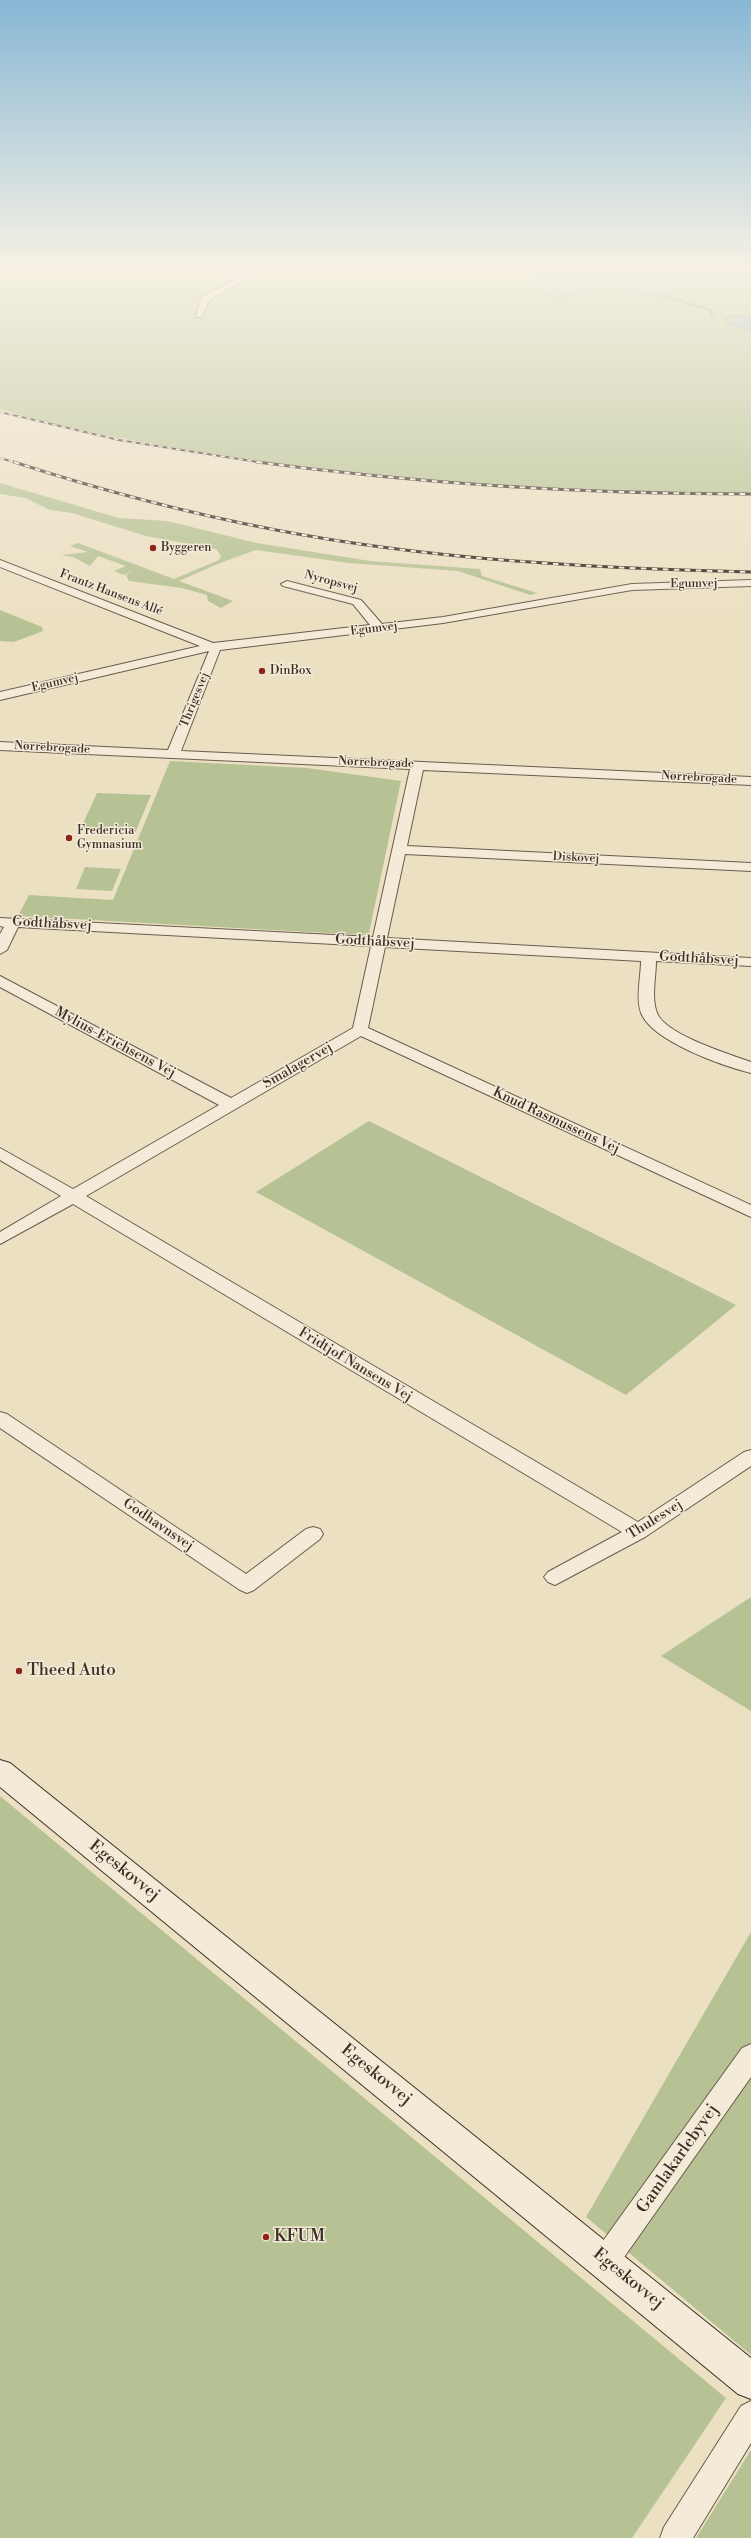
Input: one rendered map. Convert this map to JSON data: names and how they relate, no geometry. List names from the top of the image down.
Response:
{
  "streets": {
    "street": [
      "Nyropsvej",
      "Egumvej",
      "Frantz Hansens Allé",
      "Thrigesvej",
      "Nørrebrogade",
      "Diskovej",
      "Godthåbsvej",
      "Mylius-Erichsens Vej",
      "Smalagervej",
      "Knud Rasmussens Vej",
      "Fridtjof Nansens Vej",
      "Thulesvej",
      "Godhavnsvej",
      "Egeskovvej",
      "Gamlakarlebyvej"
    ]
  },
  "crossings": [
    ["Nyropsvej", "Egumvej"],
    ["Egumvej", "Frantz Hansens Allé"],
    ["Egumvej", "Thrigesvej"],
    ["Frantz Hansens Allé", "Thrigesvej"],
    ["Thrigesvej", "Nørrebrogade"],
    ["Mylius-Erichsens Vej", "Smalagervej"],
    ["Smalagervej", "Knud Rasmussens Vej"],
    ["Smalagervej", "Fridtjof Nansens Vej"],
    ["Fridtjof Nansens Vej", "Thulesvej"],
    ["Egeskovvej", "Gamlakarlebyvej"]
  ],
  "places": [
    "Byggeren",
    "DinBox",
    "Fredericia Gymnasium",
    "Theed Auto",
    "KFUM"
  ]
}
